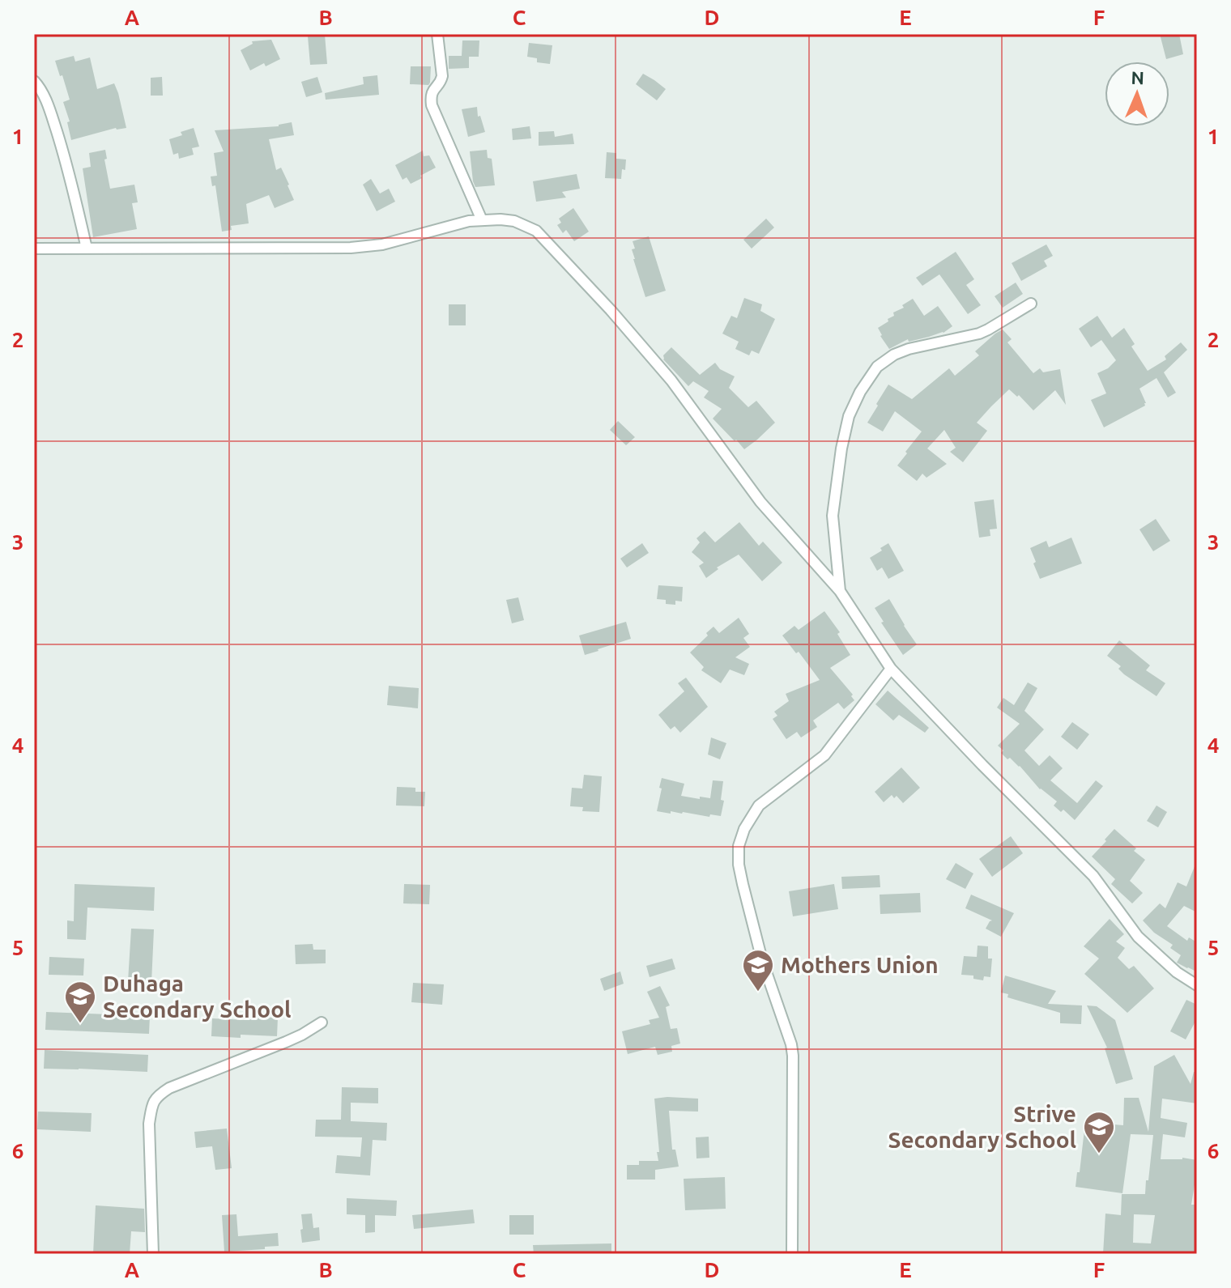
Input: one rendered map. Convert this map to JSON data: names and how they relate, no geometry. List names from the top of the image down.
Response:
{
  "places": {
    "school or university": ["Mothers Union", "Duhaga Secondary School", "Strive Secondary School"]
  },
  "north": "top",
  "grid": {
    "columns": [
      "A",
      "B",
      "C",
      "D",
      "E",
      "F"
    ],
    "rows": [
      "1",
      "2",
      "3",
      "4",
      "5",
      "6"
    ]
  }
}
